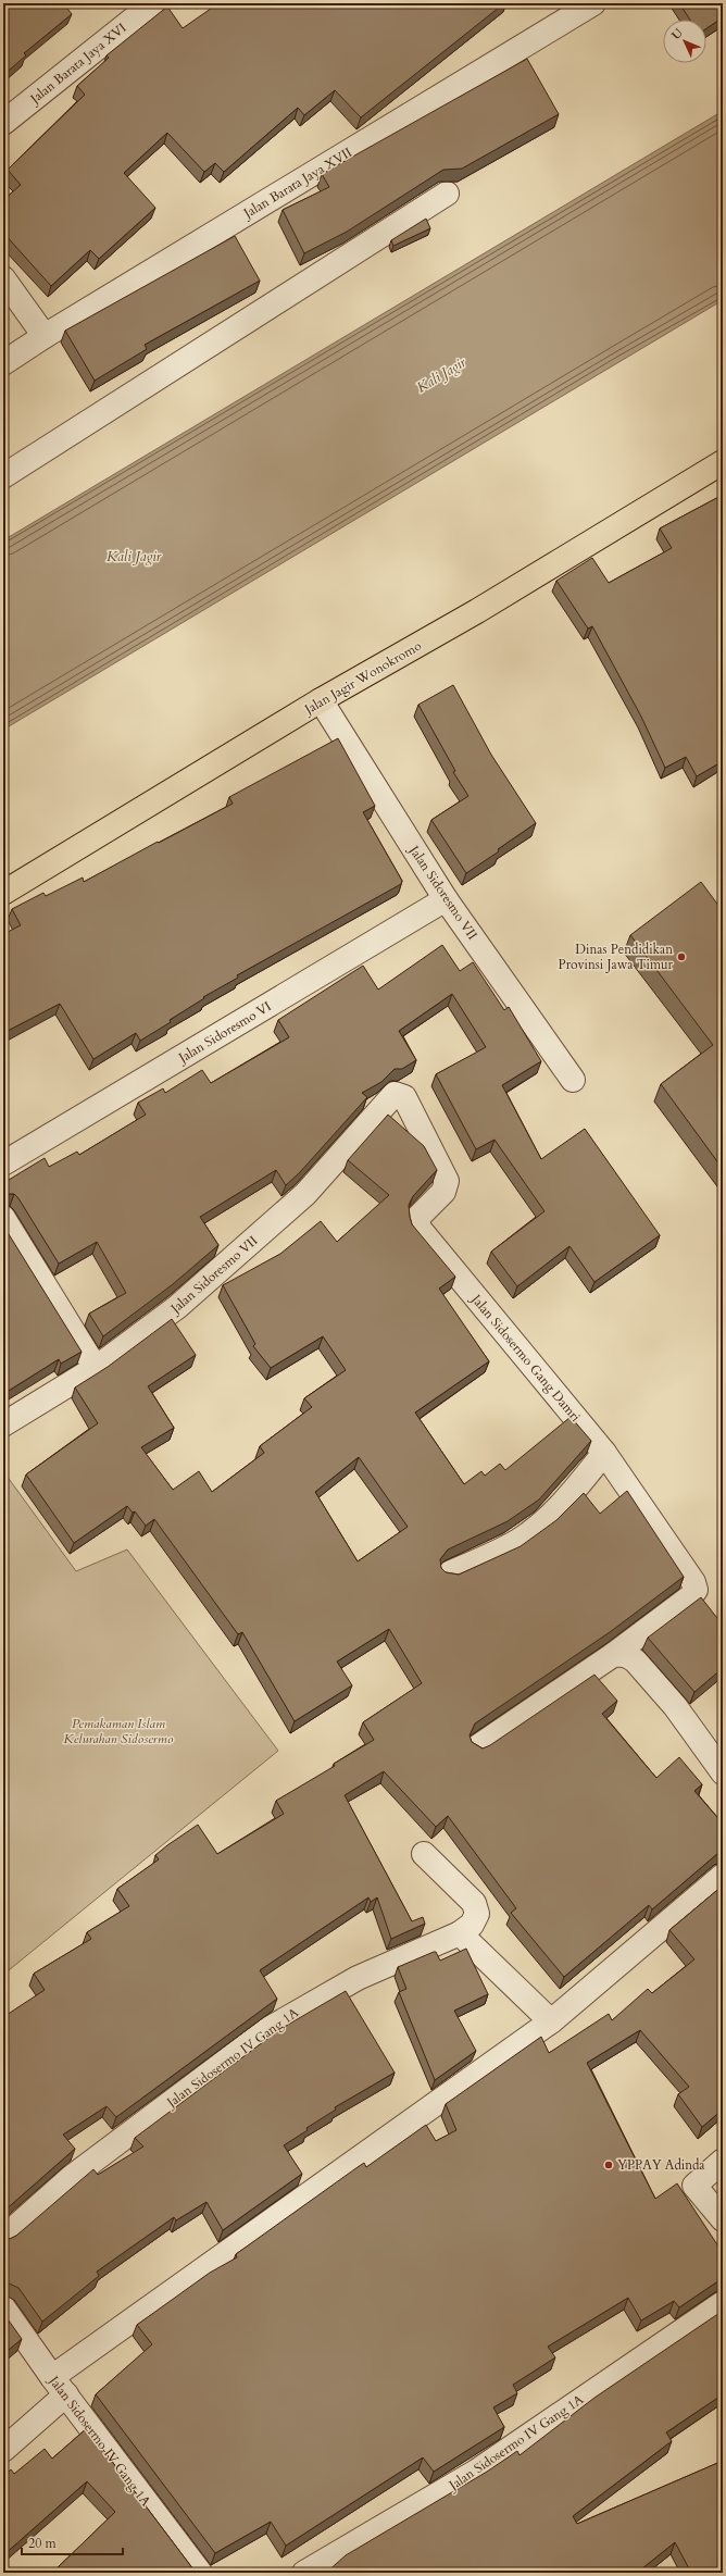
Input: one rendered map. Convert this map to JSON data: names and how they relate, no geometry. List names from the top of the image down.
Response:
{
  "streets": {
    "main road": ["Jalan Jagir Wonokromo"],
    "street": [
      "Jalan Barata Jaya XVI",
      "Jalan Barata Jaya XVII",
      "Jalan Sidoresmo VII",
      "Jalan Sidoresmo VI",
      "Jalan Sidosermo Gang Damri",
      "Jalan Sidosermo IV Gang 1A"
    ]
  },
  "crossings": [
    ["Jalan Jagir Wonokromo", "Jalan Sidoresmo VII"],
    ["Jalan Sidoresmo VII", "Jalan Sidoresmo VI"],
    ["Jalan Sidoresmo VII", "Jalan Sidosermo Gang Damri"]
  ],
  "water": ["Kali Jagir"],
  "parks": ["Pemakaman Islam Kelurahan Sidosermo"],
  "places": ["Dinas Pendidikan Provinsi Jawa Timur", "YPPAY Adinda"],
  "scale_bar": "20 m",
  "north": "top left"
}
